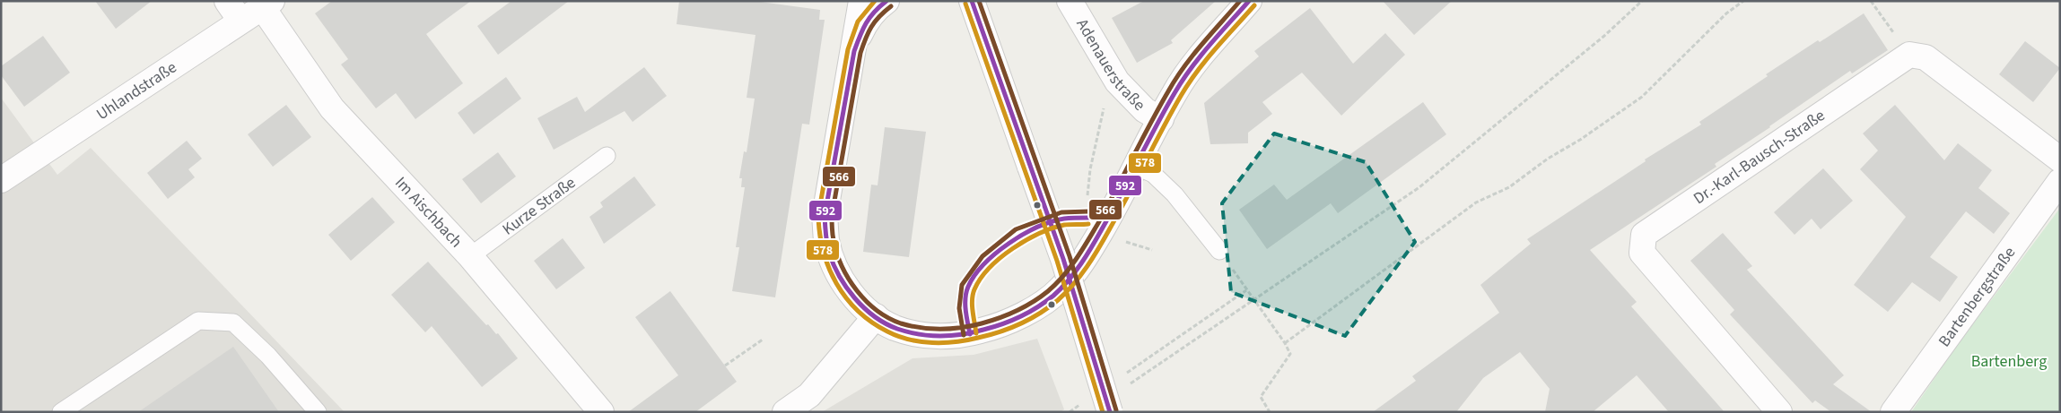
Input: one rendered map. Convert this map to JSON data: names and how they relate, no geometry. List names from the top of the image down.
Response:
{
  "streets": {
    "street": [
      "Adenauerstraße",
      "Uhlandstraße",
      "Dr.-Karl-Bausch-Straße",
      "Im Aischbach",
      "Bartenbergstraße"
    ],
    "lane": ["Kurze Straße"]
  },
  "crossings": [
    ["Uhlandstraße", "Im Aischbach"],
    ["Kurze Straße", "Im Aischbach"]
  ],
  "parks": ["Bartenberg"],
  "lines": ["transit line 592", "transit line 578", "transit line 566"]
}
